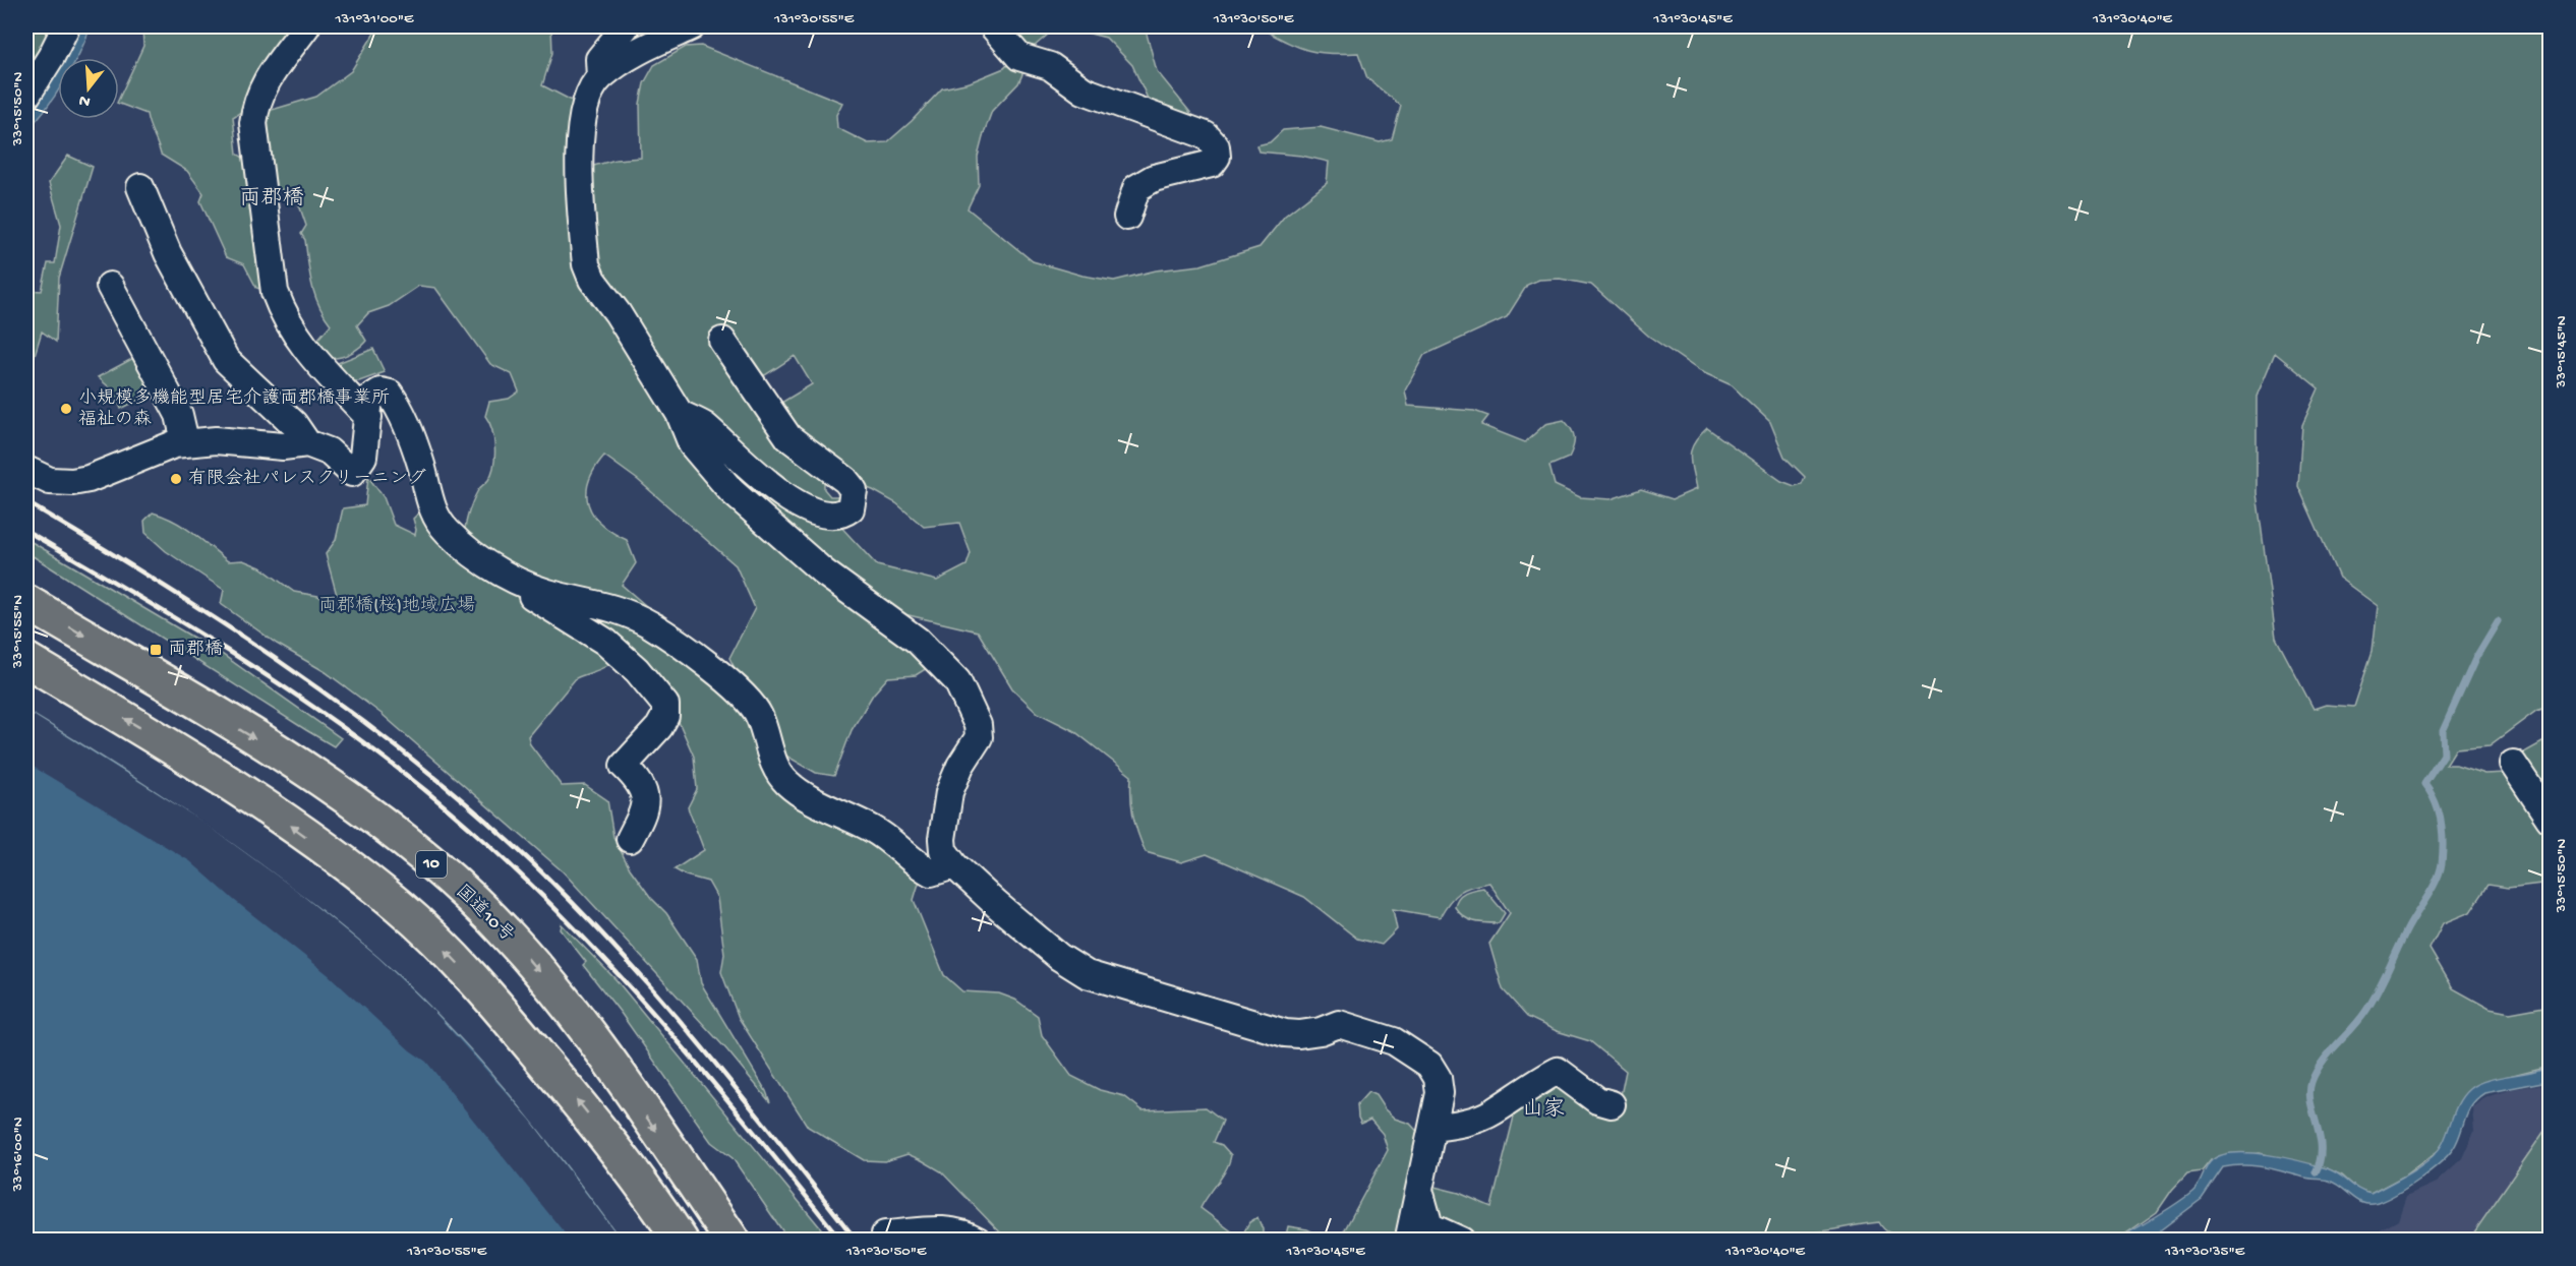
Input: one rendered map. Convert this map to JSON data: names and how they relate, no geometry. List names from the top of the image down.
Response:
{
  "streets": {
    "highway": ["10", "国道10号"]
  },
  "districts": ["両郡橋", "山家"],
  "parks": ["両郡橋(桜)地域広場"],
  "places": {
    "other": ["小規模多機能型居宅介護両郡橋事業所 福祉の森", "有限会社パレスクリーニング"],
    "transit": ["両郡橋"]
  },
  "north": "bottom",
  "coordinates": [
    "131°31'00\"E",
    "131°30'55\"E",
    "131°30'50\"E",
    "131°30'45\"E",
    "131°30'40\"E",
    "33°15'50\"N",
    "33°15'45\"N",
    "33°15'55\"N",
    "33°16'00\"N",
    "131°30'35\"E"
  ]
}
